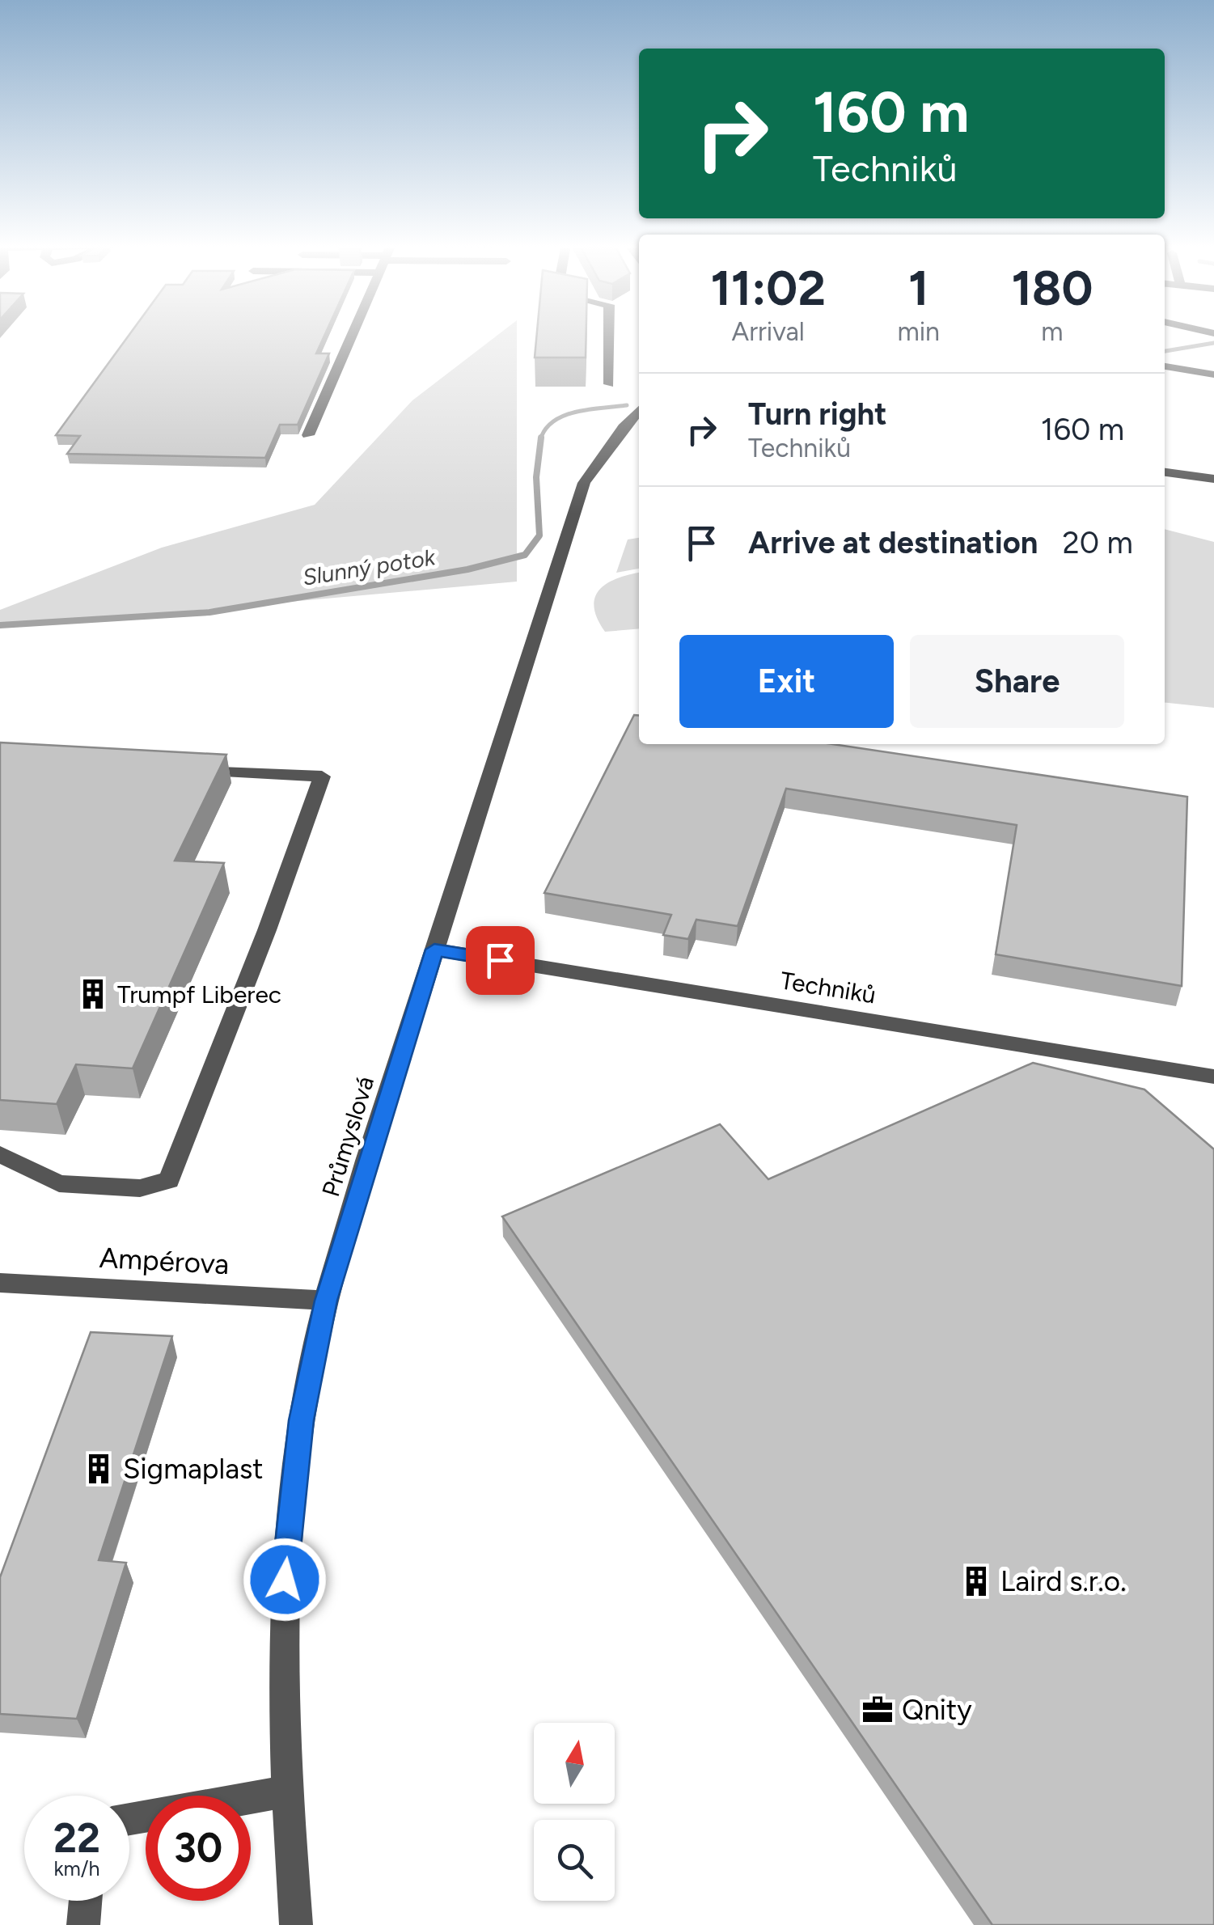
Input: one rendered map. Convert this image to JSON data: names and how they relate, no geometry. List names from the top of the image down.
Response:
{
  "streets": {
    "street": ["Techniků", "Průmyslová", "Ampérova"]
  },
  "crossings": [
    ["Techniků", "Průmyslová"],
    ["Průmyslová", "Ampérova"]
  ],
  "water": ["Slunný potok"],
  "places": {
    "building": ["Trumpf Liberec", "Sigmaplast", "Laird s.r.o."],
    "office": ["Qnity"]
  },
  "north": "top",
  "page": {
    "turn": ["160 m", "Techniků"],
    "eta": [
      "11:02",
      "Arrival",
      "1",
      "min",
      "180",
      "m"
    ],
    "list": [
      {
        "name": "Turn right",
        "note": "Techniků",
        "value": "160 m"
      },
      {
        "name": "Arrive at destination",
        "value": "20 m"
      }
    ],
    "buttons": ["Exit", "Share"],
    "speed": "22 km/h",
    "limit": "30"
  }
}
